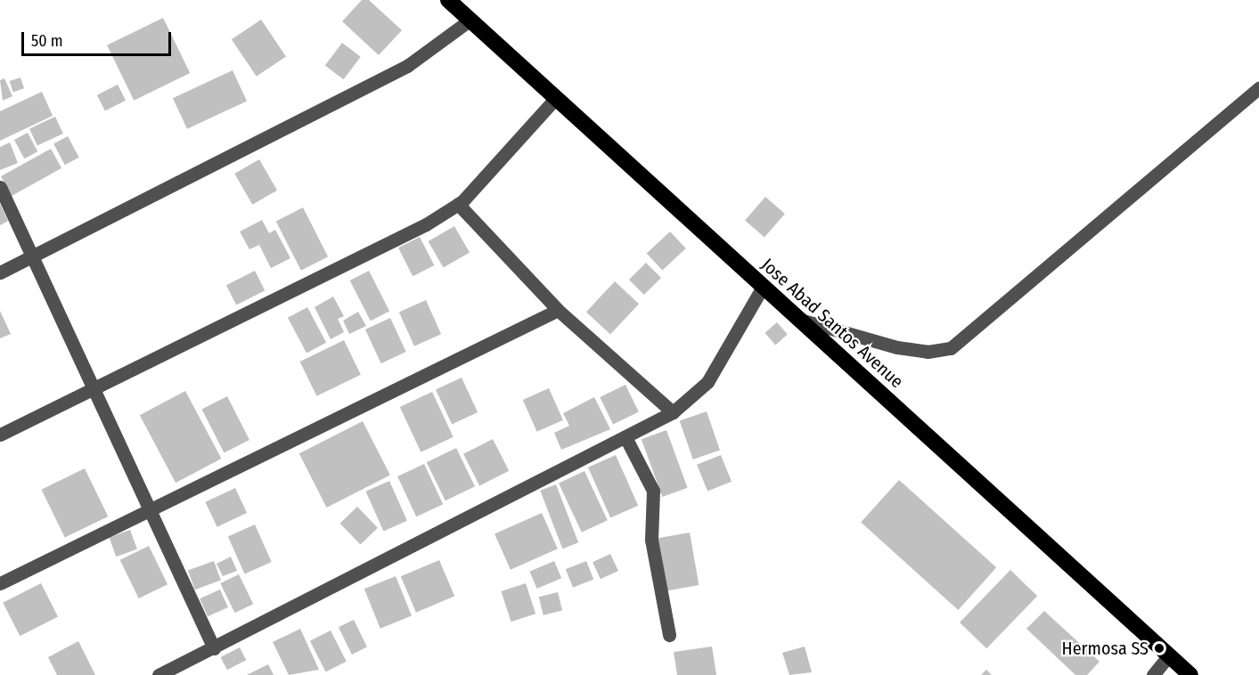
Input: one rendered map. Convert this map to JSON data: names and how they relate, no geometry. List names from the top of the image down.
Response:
{
  "streets": {
    "highway": ["Jose Abad Santos Avenue"]
  },
  "places": ["Hermosa SS"],
  "scale_bar": "50 m"
}
